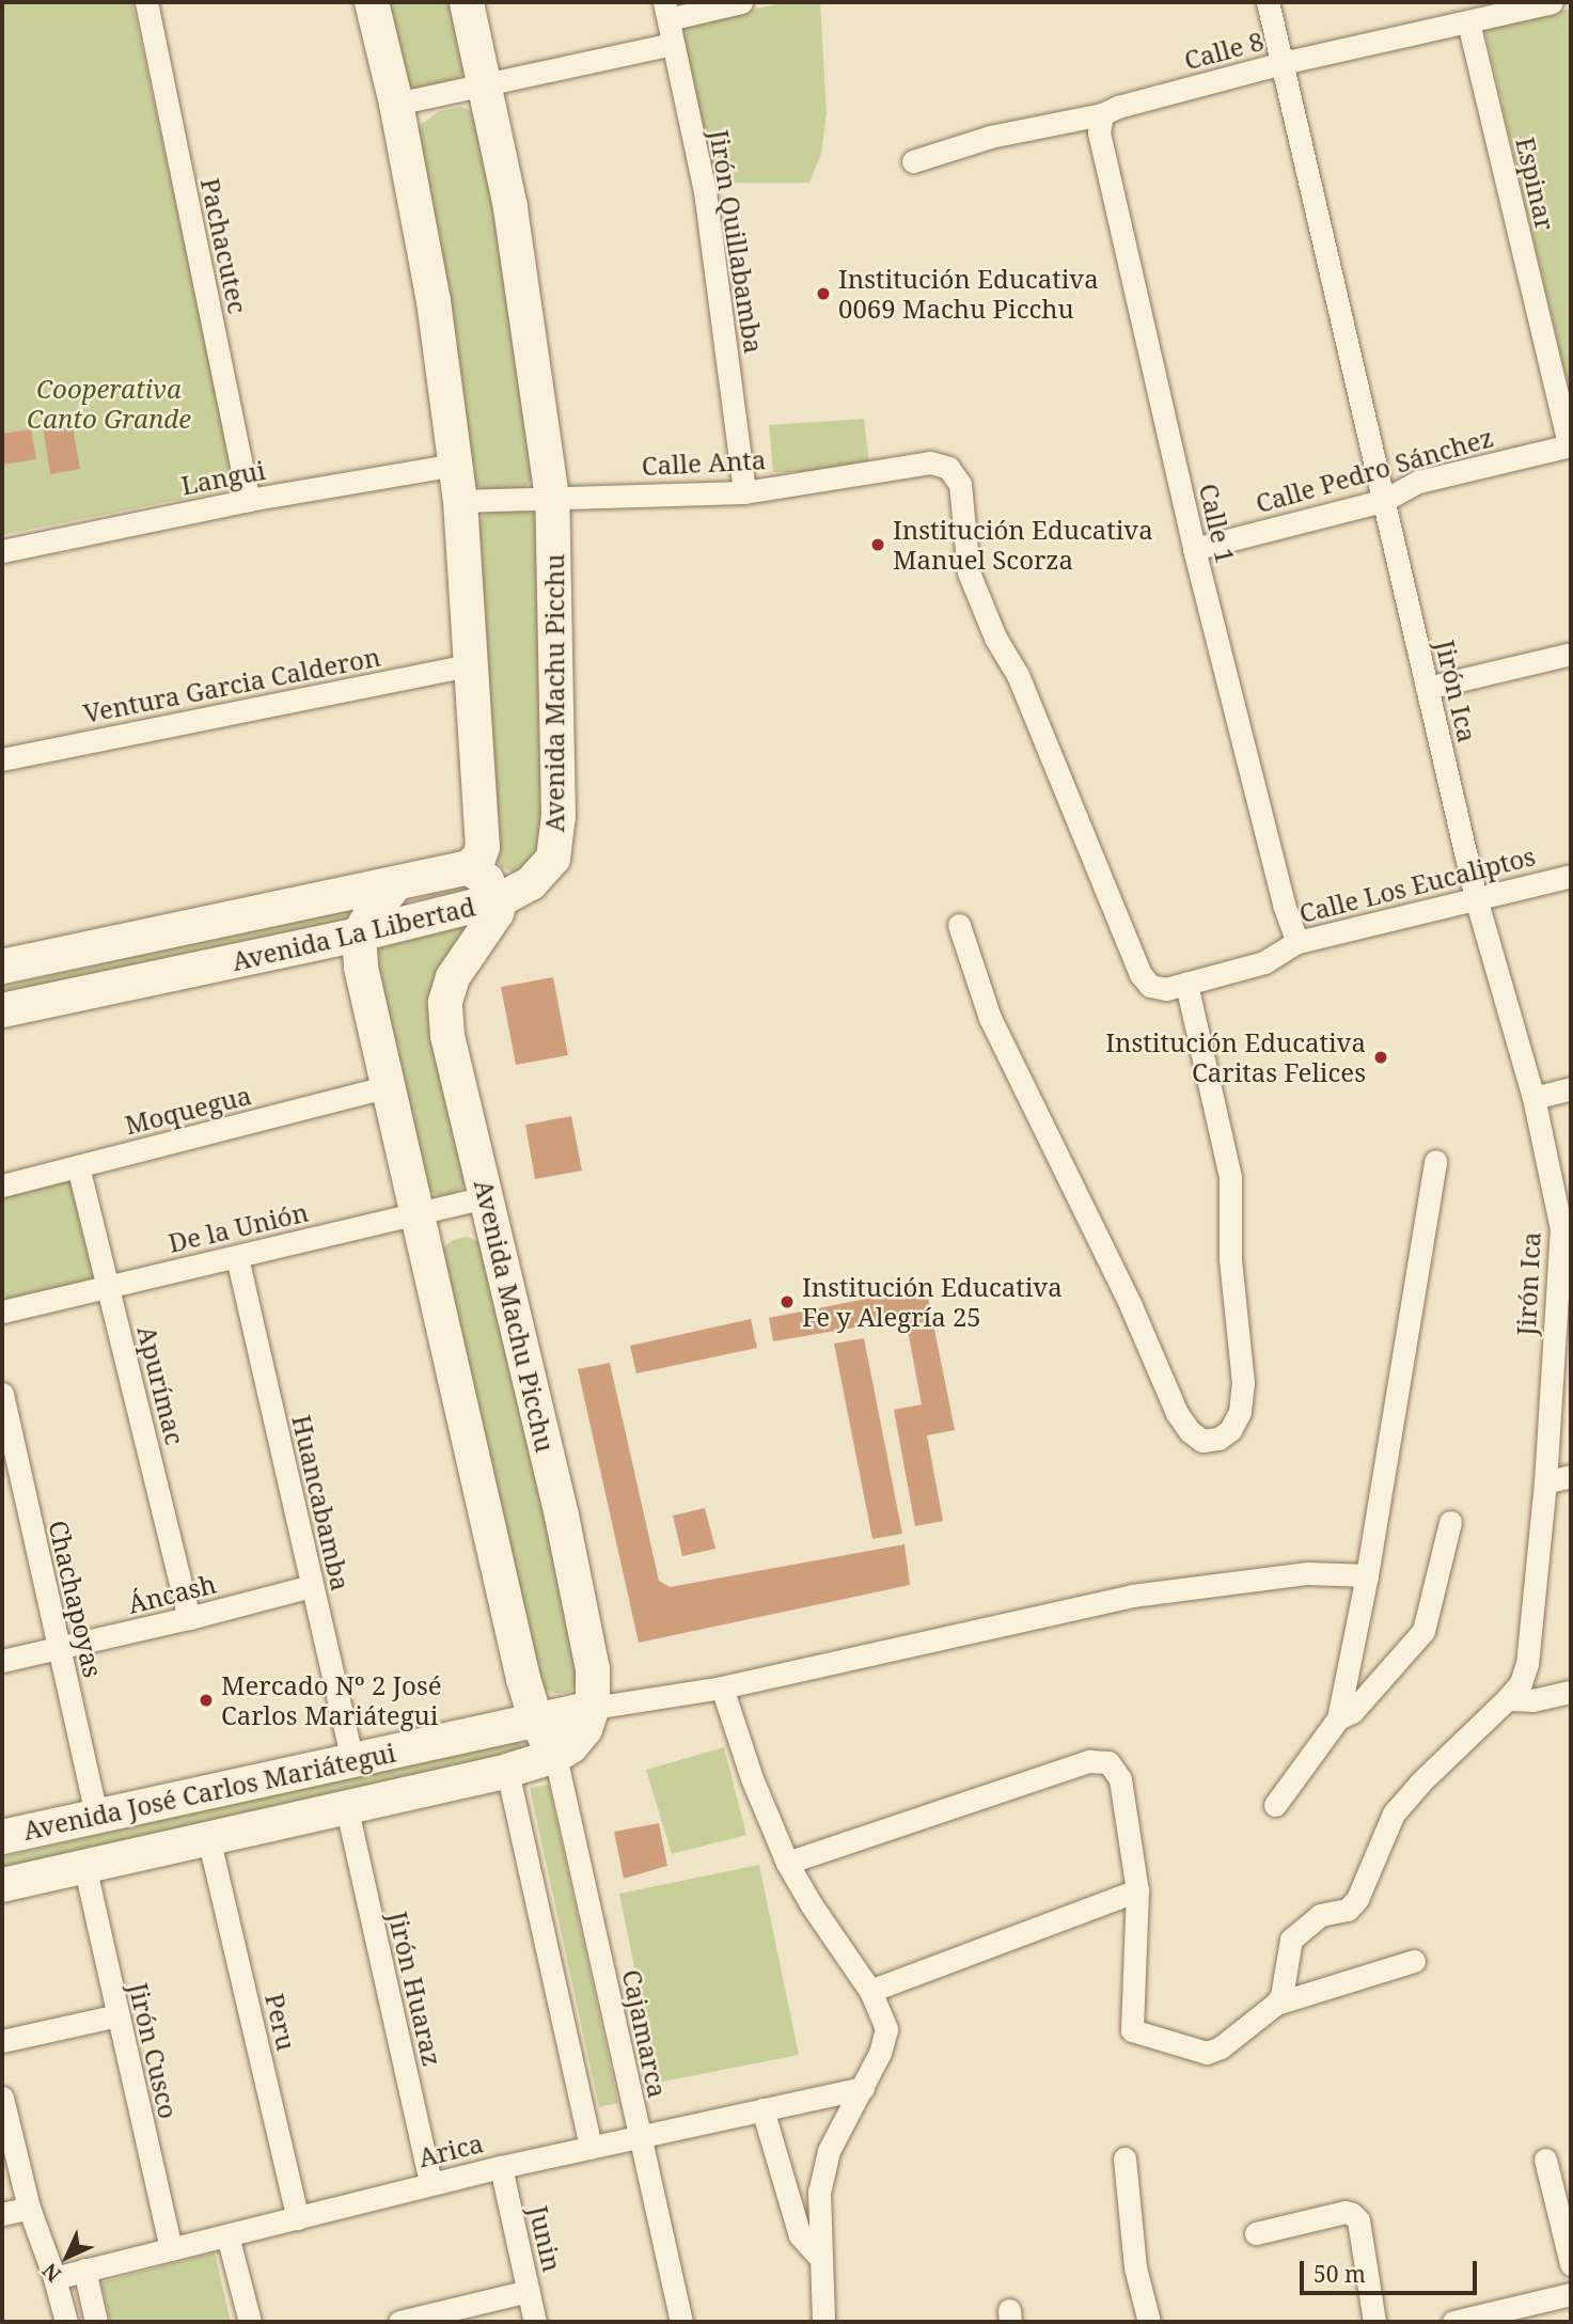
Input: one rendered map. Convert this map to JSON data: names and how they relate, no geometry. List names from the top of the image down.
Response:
{
  "streets": {
    "street": [
      "Calle 8",
      "Espinar",
      "Jirón Quillabamba",
      "Pachacutec",
      "Calle Anta",
      "Calle Pedro Sánchez",
      "Langui",
      "Calle 1",
      "Ventura Garcia Calderon",
      "Jirón Ica",
      "Avenida Machu Picchu",
      "Calle Los Eucaliptos",
      "Avenida La Libertad",
      "Moquegua",
      "De la Unión",
      "Apurímac",
      "Huancabamba",
      "Áncash",
      "Chachapoyas",
      "Avenida José Carlos Mariátegui",
      "Jirón Huaraz",
      "Peru",
      "Cajamarca",
      "Jirón Cusco",
      "Arica",
      "Junin"
    ]
  },
  "crossings": [
    ["Calle 8", "Espinar"],
    ["Calle 8", "Calle 1"],
    ["Calle 8", "Jirón Ica"],
    ["Espinar", "Calle Pedro Sánchez"],
    ["Jirón Quillabamba", "Calle Anta"],
    ["Pachacutec", "Langui"],
    ["Calle Anta", "Avenida Machu Picchu"],
    ["Calle Anta", "Calle Los Eucaliptos"],
    ["Calle Pedro Sánchez", "Calle 1"],
    ["Calle Pedro Sánchez", "Jirón Ica"],
    ["Calle 1", "Calle Los Eucaliptos"],
    ["Jirón Ica", "Calle Los Eucaliptos"],
    ["Avenida Machu Picchu", "Avenida La Libertad"],
    ["Avenida Machu Picchu", "De la Unión"],
    ["Avenida Machu Picchu", "Avenida José Carlos Mariátegui"],
    ["Avenida Machu Picchu", "Cajamarca"],
    ["Moquegua", "Apurímac"],
    ["De la Unión", "Apurímac"],
    ["De la Unión", "Huancabamba"],
    ["Apurímac", "Áncash"],
    ["Huancabamba", "Áncash"],
    ["Huancabamba", "Avenida José Carlos Mariátegui"],
    ["Áncash", "Chachapoyas"],
    ["Chachapoyas", "Avenida José Carlos Mariátegui"],
    ["Avenida José Carlos Mariátegui", "Jirón Huaraz"],
    ["Avenida José Carlos Mariátegui", "Peru"],
    ["Avenida José Carlos Mariátegui", "Cajamarca"],
    ["Avenida José Carlos Mariátegui", "Jirón Cusco"],
    ["Jirón Huaraz", "Arica"],
    ["Peru", "Arica"],
    ["Cajamarca", "Arica"],
    ["Jirón Cusco", "Arica"],
    ["Arica", "Junin"]
  ],
  "parks": ["Cooperativa Canto Grande"],
  "places": [
    "Institución Educativa 0069 Machu Picchu",
    "Institución Educativa Manuel Scorza",
    "Institución Educativa Caritas Felices",
    "Institución Educativa Fe y Alegría 25",
    "Mercado Nº 2 José Carlos Mariátegui"
  ],
  "scale_bar": "50 m",
  "north": "bottom left"
}
